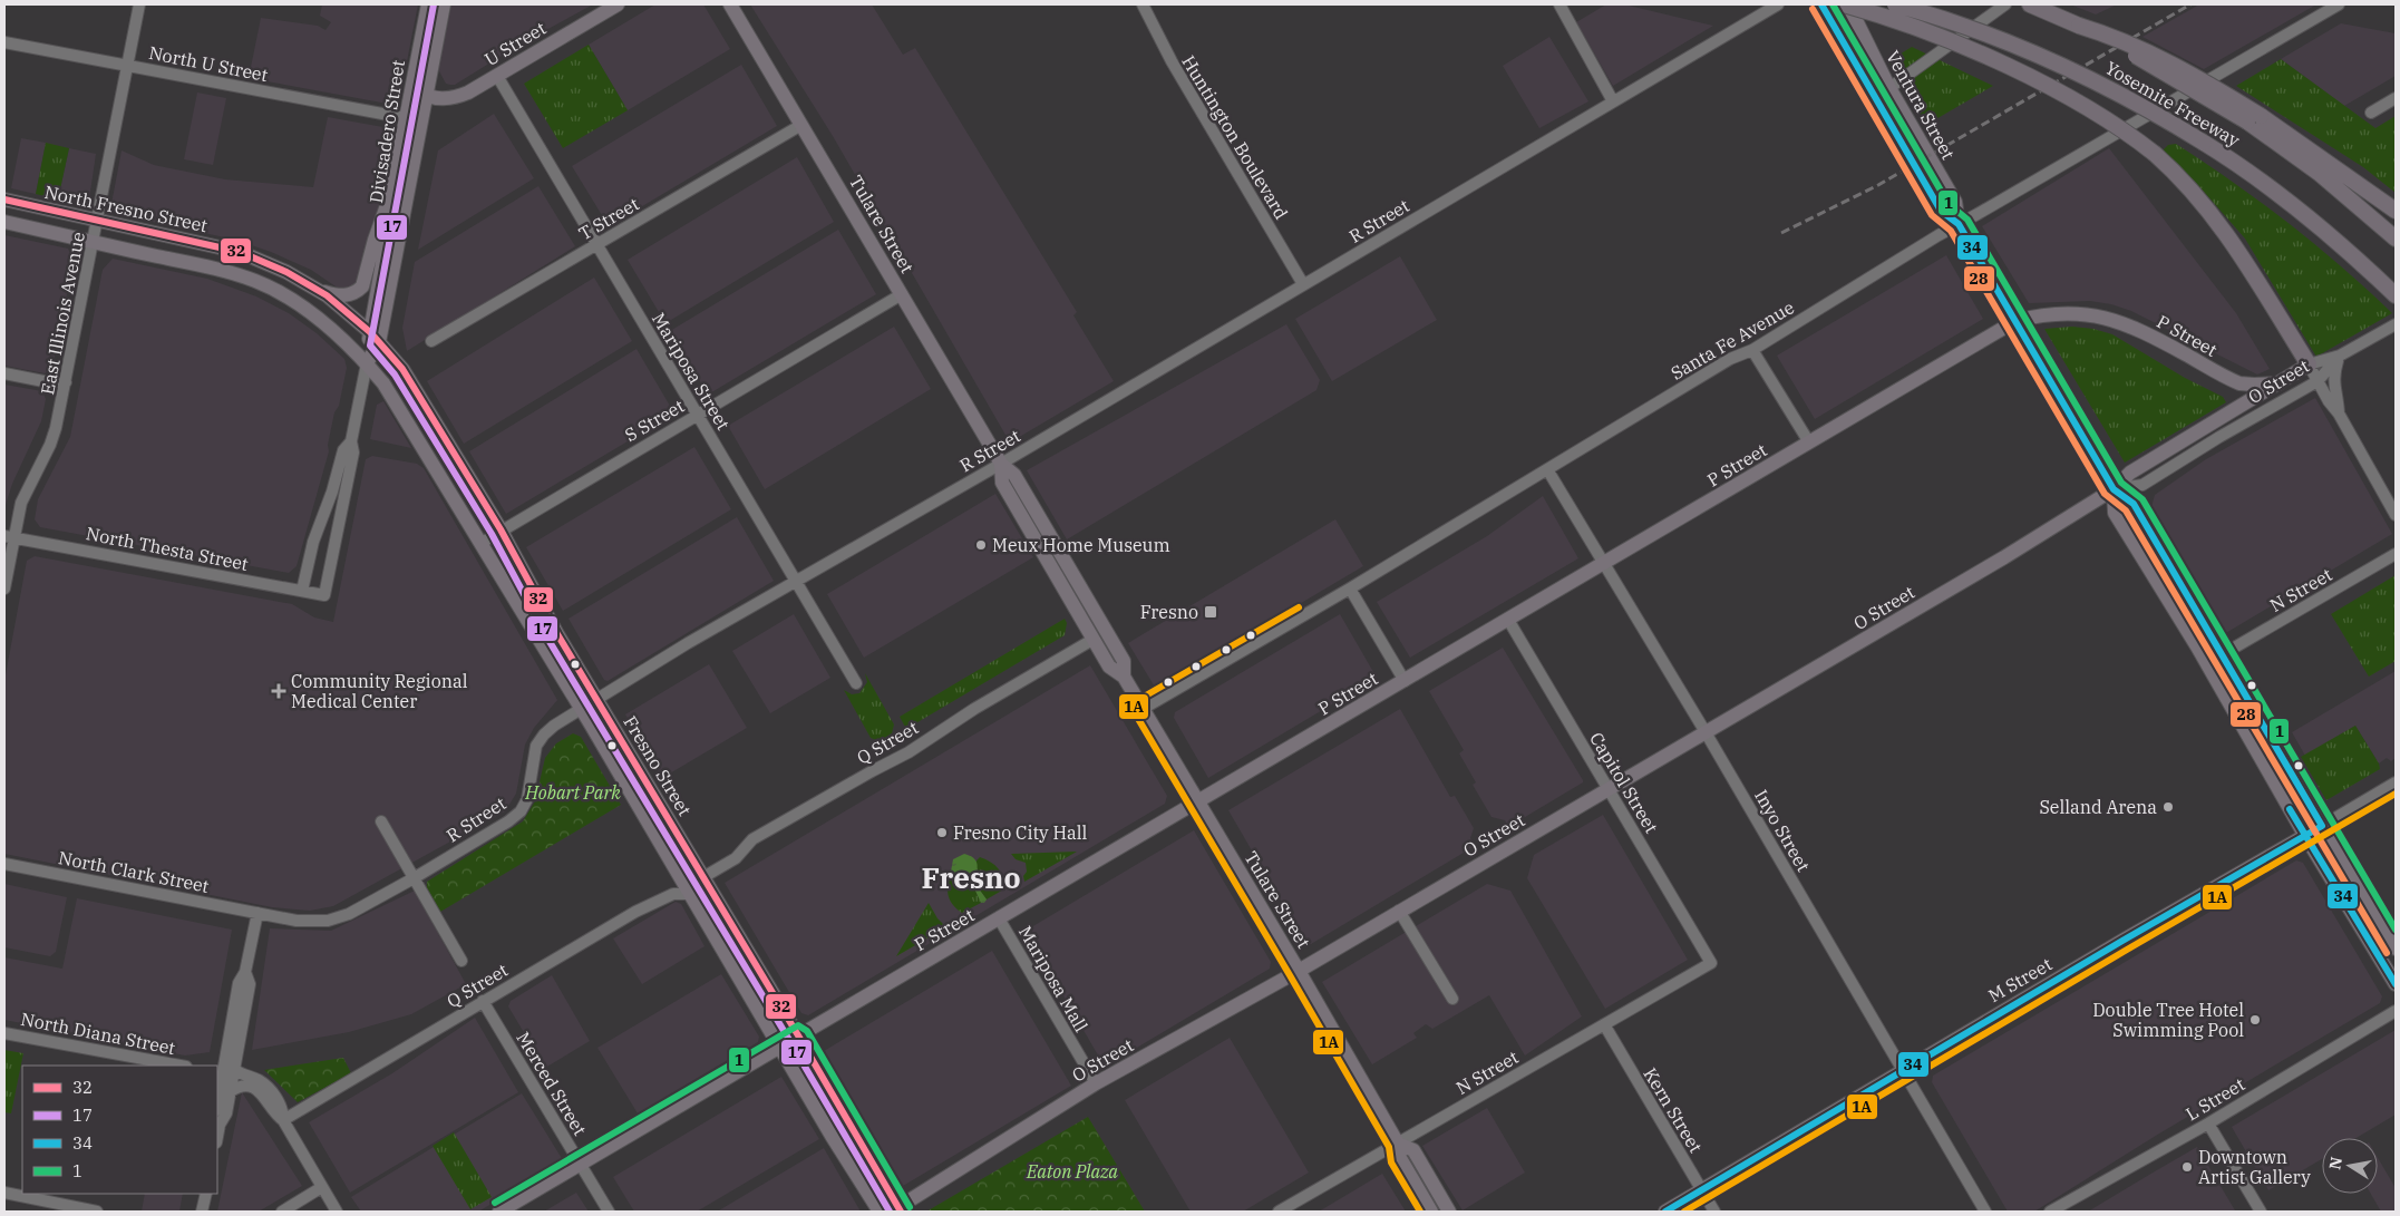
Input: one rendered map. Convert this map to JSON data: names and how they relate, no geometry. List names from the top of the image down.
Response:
{
  "streets": {
    "highway": ["Yosemite Freeway"],
    "main road": [
      "U Street",
      "Ventura Street",
      "Divisadero Street",
      "North Fresno Street",
      "Tulare Street",
      "P Street",
      "O Street",
      "Fresno Street",
      "M Street"
    ],
    "street": [
      "North U Street",
      "Huntington Boulevard",
      "T Street",
      "R Street",
      "East Illinois Avenue",
      "Santa Fe Avenue",
      "Mariposa Street",
      "S Street",
      "North Thesta Street",
      "N Street",
      "Q Street",
      "Capitol Street",
      "Inyo Street",
      "North Clark Street",
      "Mariposa Mall",
      "North Diana Street",
      "Merced Street",
      "L Street",
      "Kern Street"
    ]
  },
  "crossings": [
    ["U Street", "Divisadero Street"],
    ["U Street", "Mariposa Street"],
    ["North U Street", "Divisadero Street"],
    ["North U Street", "East Illinois Avenue"],
    ["Ventura Street", "P Street"],
    ["Ventura Street", "Santa Fe Avenue"],
    ["Ventura Street", "O Street"],
    ["Ventura Street", "N Street"],
    ["Ventura Street", "M Street"],
    ["Divisadero Street", "North Fresno Street"],
    ["Divisadero Street", "Fresno Street"],
    ["Huntington Boulevard", "R Street"],
    ["North Fresno Street", "East Illinois Avenue"],
    ["North Fresno Street", "Fresno Street"],
    ["T Street", "Tulare Street"],
    ["T Street", "Mariposa Street"],
    ["R Street", "Tulare Street"],
    ["R Street", "Mariposa Street"],
    ["R Street", "Fresno Street"],
    ["R Street", "North Clark Street"],
    ["Tulare Street", "P Street"],
    ["Tulare Street", "Santa Fe Avenue"],
    ["Tulare Street", "O Street"],
    ["Tulare Street", "S Street"],
    ["Tulare Street", "N Street"],
    ["Tulare Street", "Q Street"],
    ["East Illinois Avenue", "North Thesta Street"],
    ["P Street", "O Street"],
    ["P Street", "Fresno Street"],
    ["P Street", "Capitol Street"],
    ["P Street", "Inyo Street"],
    ["P Street", "Mariposa Mall"],
    ["P Street", "Merced Street"],
    ["Santa Fe Avenue", "Inyo Street"],
    ["Mariposa Street", "S Street"],
    ["O Street", "Fresno Street"],
    ["O Street", "Capitol Street"],
    ["O Street", "Inyo Street"],
    ["O Street", "Mariposa Mall"],
    ["S Street", "Fresno Street"],
    ["N Street", "Capitol Street"],
    ["N Street", "Kern Street"],
    ["Q Street", "Fresno Street"],
    ["Q Street", "Merced Street"],
    ["Inyo Street", "M Street"],
    ["M Street", "Kern Street"]
  ],
  "districts": ["Fresno"],
  "parks": ["Hobart Park", "Eaton Plaza"],
  "places": {
    "other": [
      "Meux Home Museum",
      "Selland Arena",
      "Fresno City Hall",
      "Double Tree Hotel Swimming Pool",
      "Downtown Artist Gallery"
    ],
    "transit": ["Fresno"],
    "health": ["Community Regional Medical Center"]
  },
  "lines": [
    "transit line 17",
    "transit line 34",
    "transit line 1",
    "transit line 28",
    "transit line 32",
    "transit line 1A"
  ],
  "legend": [
    "32",
    "17",
    "34",
    "1"
  ],
  "north": "left"
}
